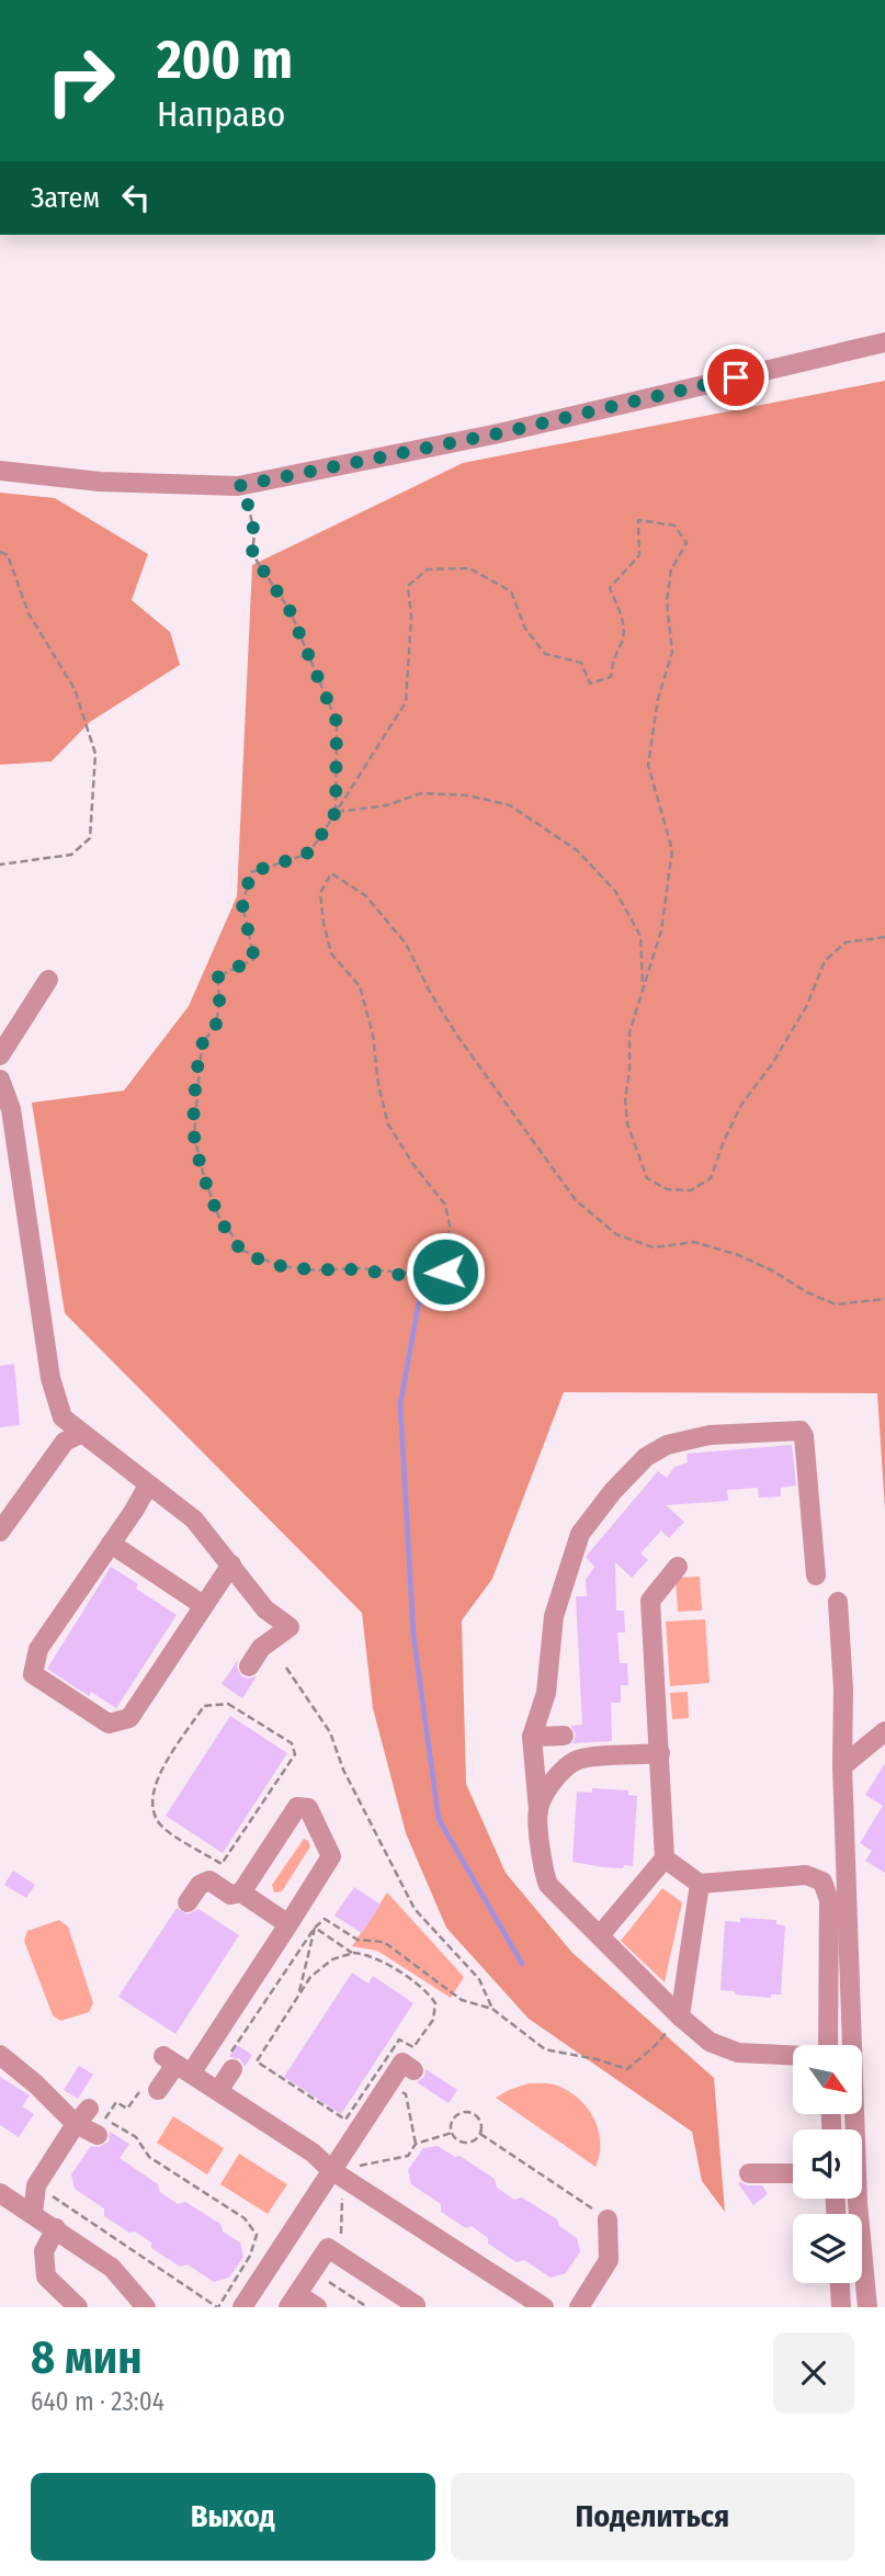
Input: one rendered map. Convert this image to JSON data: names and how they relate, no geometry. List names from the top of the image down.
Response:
{
  "north": "bottom right",
  "page": {
    "turn": ["200 m", "Направо"],
    "then": "Затем",
    "heading": ["8 мин", "640 m · 23:04"],
    "buttons": ["Выход", "Поделиться"]
  }
}
